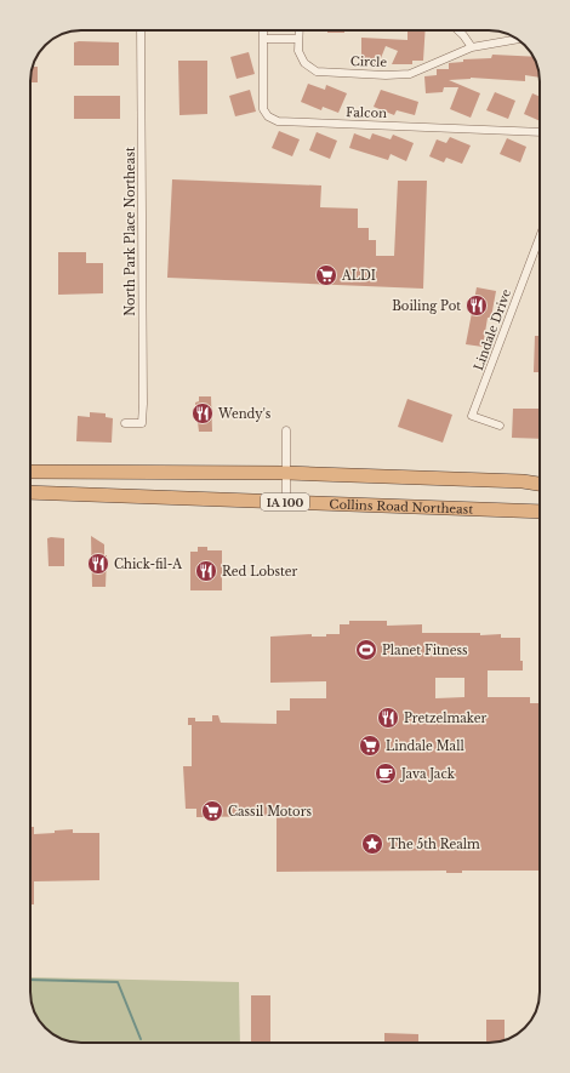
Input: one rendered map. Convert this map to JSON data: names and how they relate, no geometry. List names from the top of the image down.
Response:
{
  "streets": {
    "highway": ["IA 100", "Collins Road Northeast"],
    "street": [
      "Circle",
      "Falcon",
      "North Park Place Northeast",
      "Lindale Drive"
    ]
  },
  "places": {
    "supermarket": ["ALDI", "Lindale Mall", "Cassil Motors"],
    "restaurant": [
      "Boiling Pot",
      "Wendy's",
      "Chick-fil-A",
      "Red Lobster",
      "Pretzelmaker"
    ],
    "sports": ["Planet Fitness"],
    "cafe": ["Java Jack"],
    "place": ["The 5th Realm"]
  }
}
